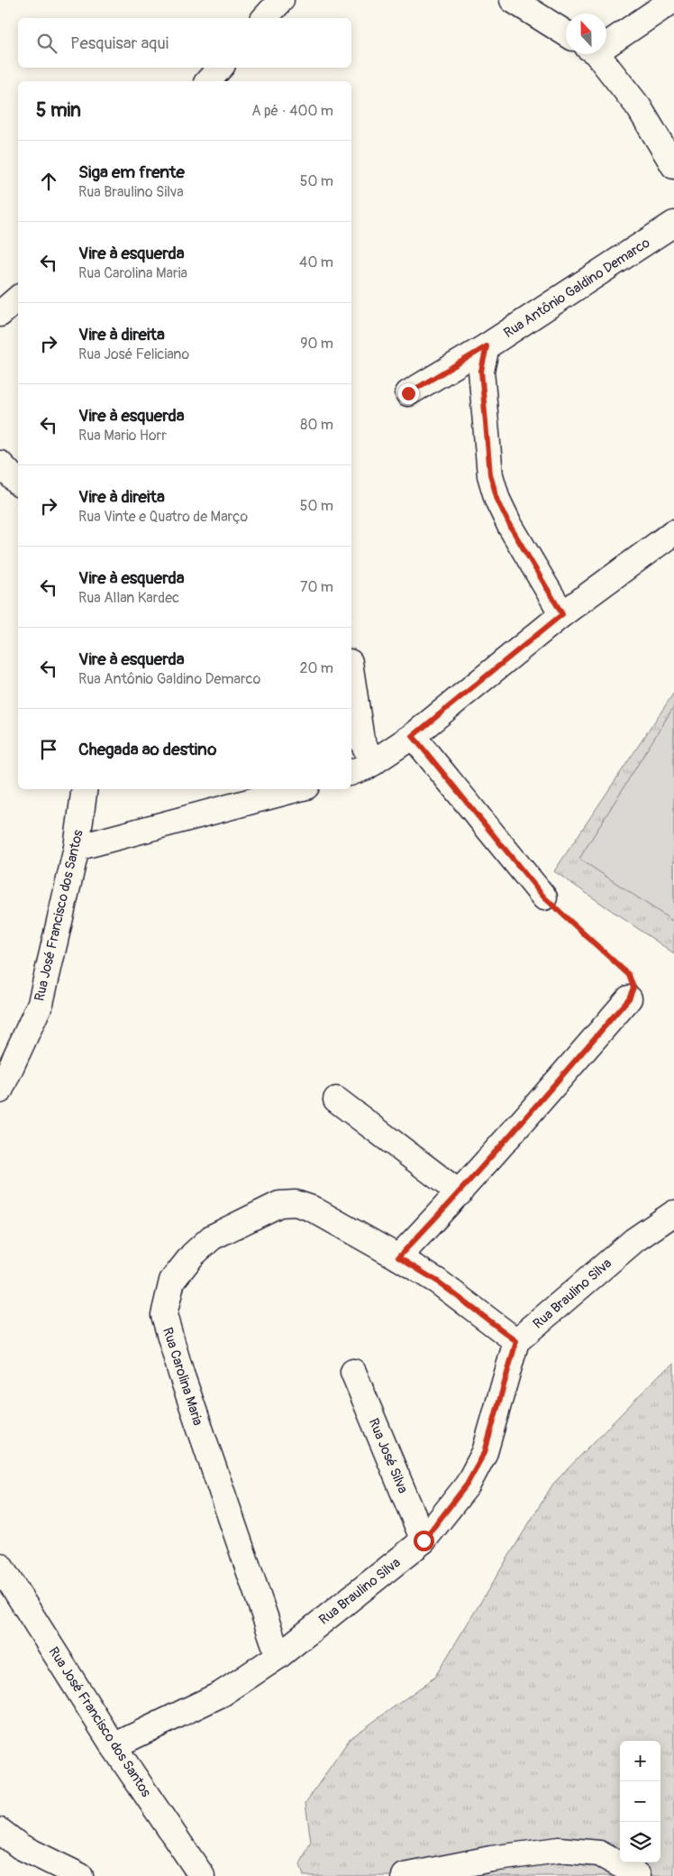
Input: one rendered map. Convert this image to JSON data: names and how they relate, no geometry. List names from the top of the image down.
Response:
{
  "streets": {
    "street": [
      "Rua Antônio Galdino Demarco",
      "Rua José Francisco dos Santos",
      "Rua Braulino Silva",
      "Rua Carolina Maria",
      "Rua José Silva"
    ]
  },
  "crossings": [
    ["Rua José Francisco dos Santos", "Rua Braulino Silva"],
    ["Rua Braulino Silva", "Rua Carolina Maria"],
    ["Rua Braulino Silva", "Rua José Silva"]
  ],
  "north": "top",
  "page": {
    "search": "Pesquisar aqui",
    "heading": ["5 min", "A pé · 400 m"],
    "list": [
      ["Siga em frente", "Rua Braulino Silva", "50 m"],
      ["Vire à esquerda", "Rua Carolina Maria", "40 m"],
      ["Vire à direita", "Rua José Feliciano", "90 m"],
      ["Vire à esquerda", "Rua Mario Horr", "80 m"],
      ["Vire à direita", "Rua Vinte e Quatro de Março", "50 m"],
      ["Vire à esquerda", "Rua Allan Kardec", "70 m"],
      ["Vire à esquerda", "Rua Antônio Galdino Demarco", "20 m"],
      "Chegada ao destino"
    ],
    "map_buttons": ["+", "−"]
  }
}
